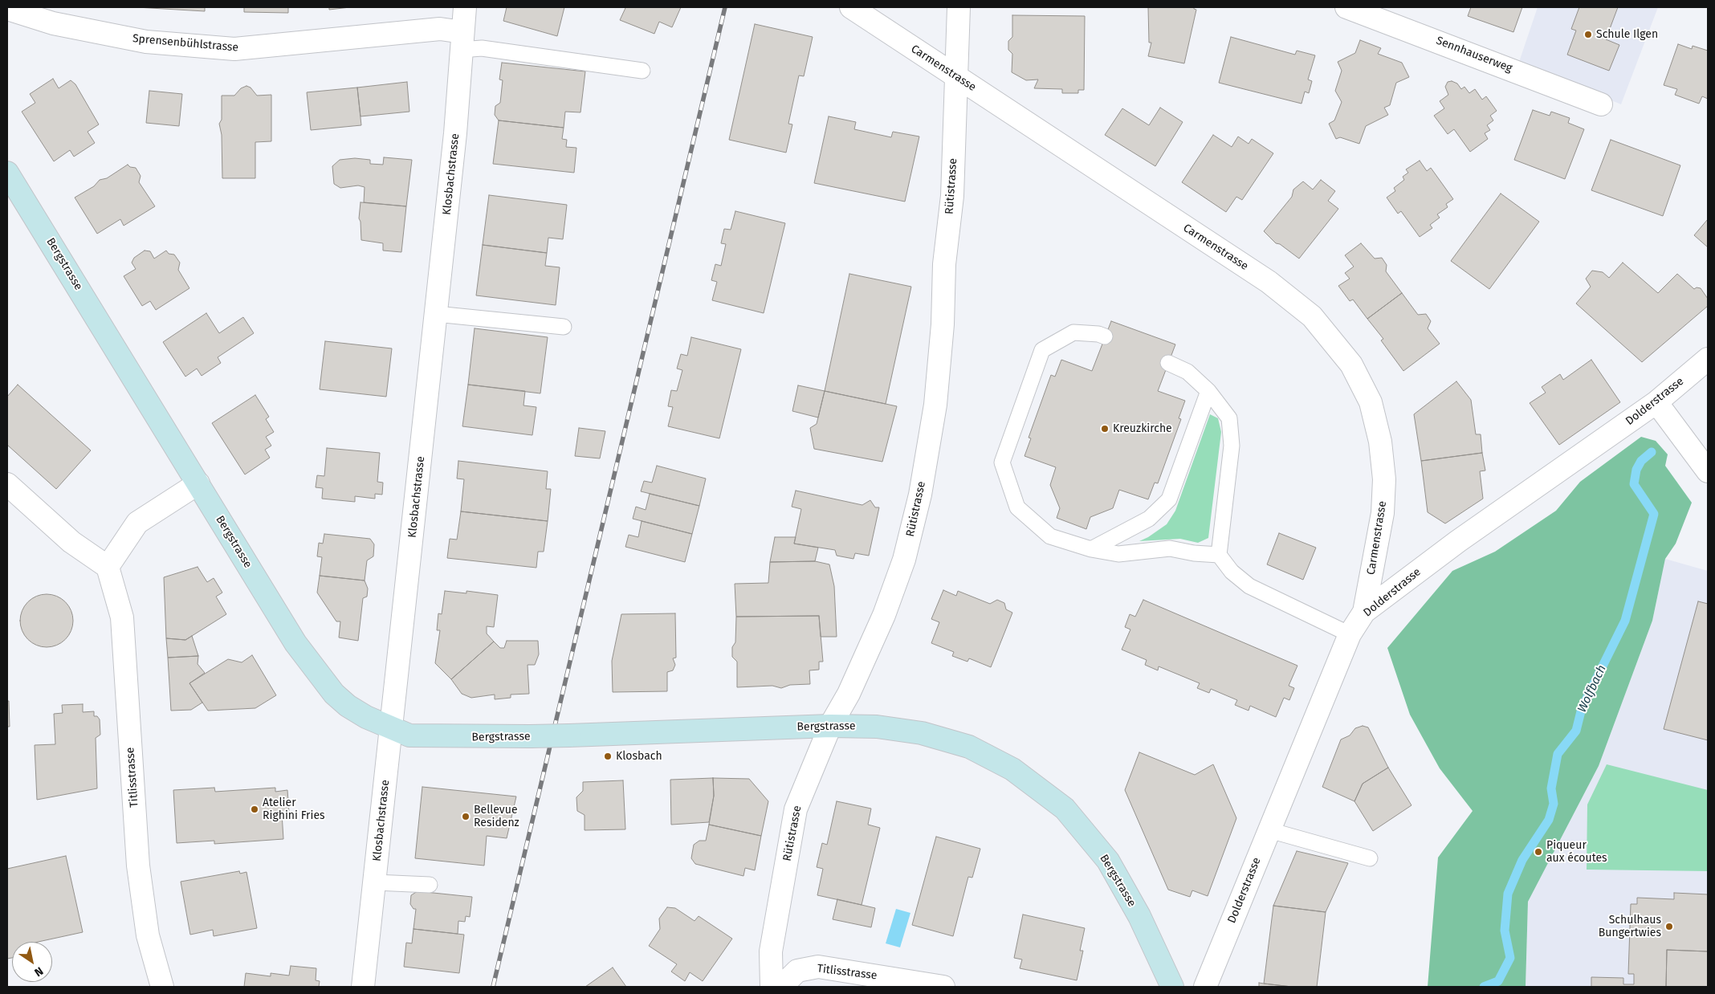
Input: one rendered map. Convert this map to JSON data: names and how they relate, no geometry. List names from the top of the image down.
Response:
{
  "streets": {
    "main road": ["Bergstrasse"],
    "street": [
      "Sprensenbühlstrasse",
      "Sennhauserweg",
      "Carmenstrasse",
      "Klosbachstrasse",
      "Rütistrasse",
      "Dolderstrasse",
      "Titlisstrasse"
    ]
  },
  "crossings": [
    ["Sprensenbühlstrasse", "Klosbachstrasse"],
    ["Carmenstrasse", "Rütistrasse"],
    ["Carmenstrasse", "Dolderstrasse"],
    ["Klosbachstrasse", "Bergstrasse"],
    ["Rütistrasse", "Bergstrasse"]
  ],
  "water": ["Wolfbach"],
  "places": [
    "Schule Ilgen",
    "Kreuzkirche",
    "Klosbach",
    "Atelier Righini Fries",
    "Bellevue Residenz",
    "Piqueur aux écoutes",
    "Schulhaus Bungertwies"
  ],
  "north": "bottom right"
}
